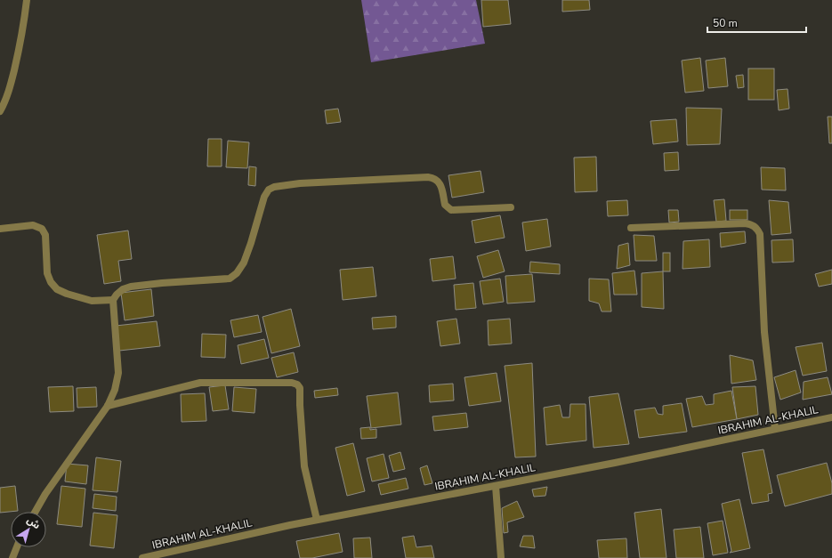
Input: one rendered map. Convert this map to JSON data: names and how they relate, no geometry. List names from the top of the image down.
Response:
{
  "streets": {
    "street": ["IBRAHIM AL-KHALIL"]
  },
  "scale_bar": "50 m",
  "north": "top right"
}
